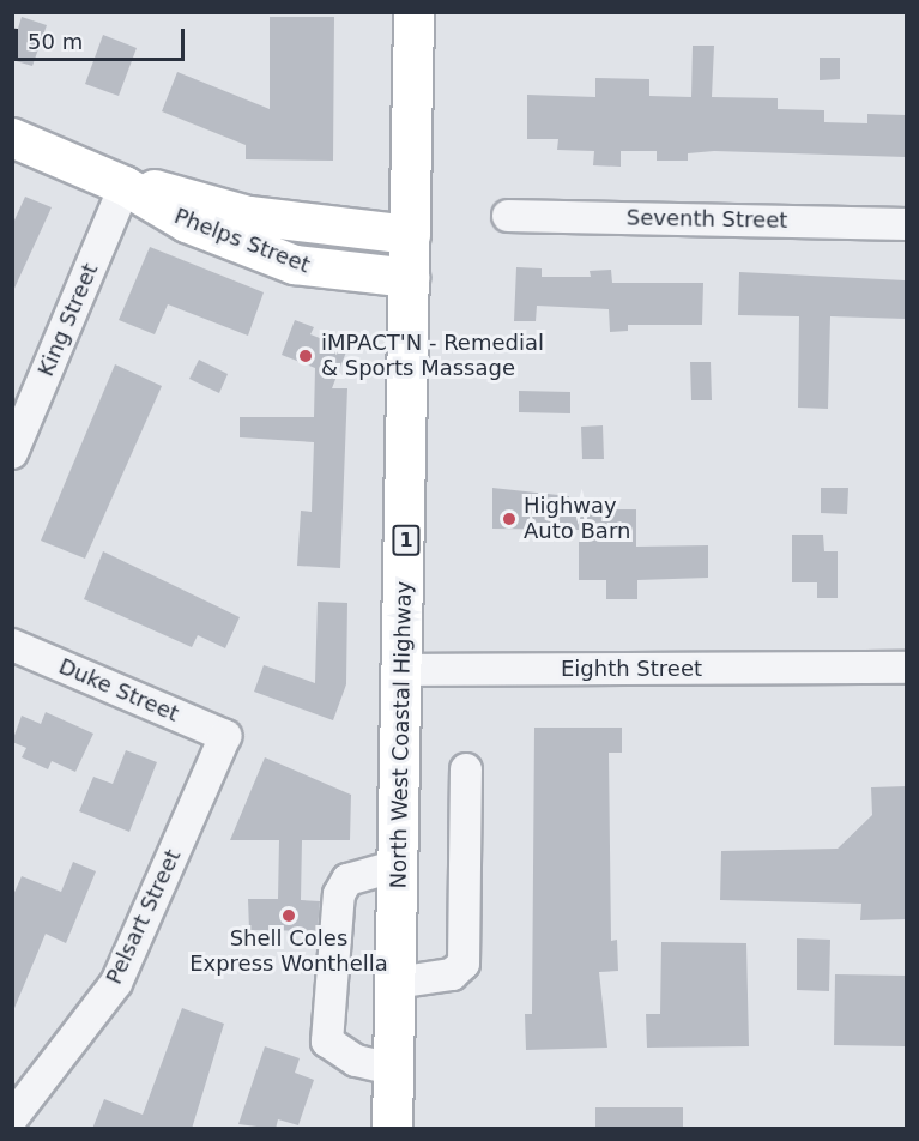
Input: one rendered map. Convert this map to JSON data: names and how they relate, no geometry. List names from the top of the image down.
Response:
{
  "streets": {
    "highway": ["1", "North West Coastal Highway"],
    "main road": ["Phelps Street"],
    "street": [
      "Seventh Street",
      "King Street",
      "Eighth Street",
      "Duke Street",
      "Pelsart Street"
    ]
  },
  "crossings": [
    ["Phelps Street", "King Street"],
    ["Phelps Street", "North West Coastal Highway"],
    ["Eighth Street", "North West Coastal Highway"],
    ["Duke Street", "Pelsart Street"]
  ],
  "places": ["iMPACT'N - Remedial & Sports Massage", "Highway Auto Barn", "Shell Coles Express Wonthella"],
  "scale_bar": "50 m"
}
